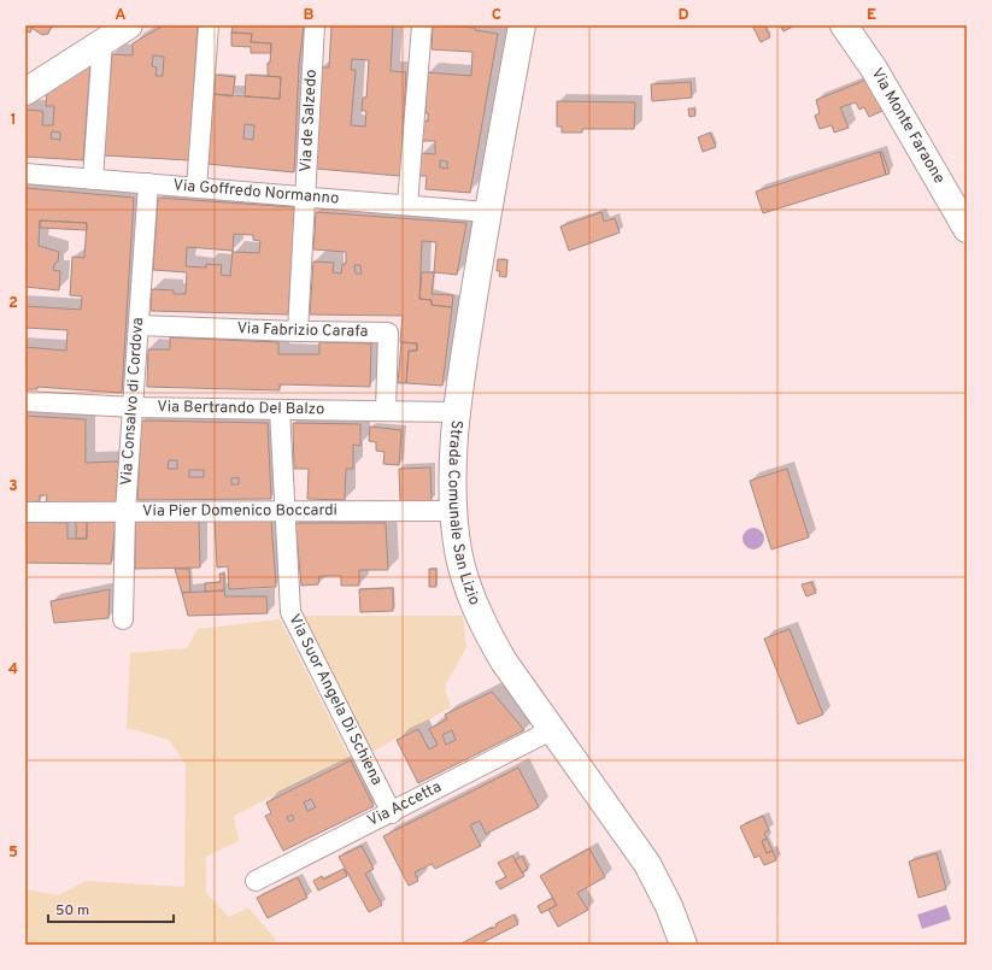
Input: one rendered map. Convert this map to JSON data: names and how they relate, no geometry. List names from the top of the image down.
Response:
{
  "streets": {
    "street": [
      "Via de Salzedo",
      "Via Monte Faraone",
      "Via Goffredo Normanno",
      "Via Fabrizio Carafa",
      "Via Consalvo di Cordova",
      "Via Bertrando Del Balzo",
      "Via Pier Domenico Boccardi",
      "Strada Comunale San Lizio",
      "Via Suor Angela Di Schiena",
      "Via Accetta"
    ]
  },
  "crossings": [
    ["Via de Salzedo", "Via Goffredo Normanno"],
    ["Via de Salzedo", "Via Fabrizio Carafa"],
    ["Via Goffredo Normanno", "Via Consalvo di Cordova"],
    ["Via Goffredo Normanno", "Strada Comunale San Lizio"],
    ["Via Fabrizio Carafa", "Via Consalvo di Cordova"],
    ["Via Fabrizio Carafa", "Via Bertrando Del Balzo"],
    ["Via Consalvo di Cordova", "Via Bertrando Del Balzo"],
    ["Via Consalvo di Cordova", "Via Pier Domenico Boccardi"],
    ["Via Bertrando Del Balzo", "Strada Comunale San Lizio"],
    ["Via Bertrando Del Balzo", "Via Suor Angela Di Schiena"],
    ["Via Pier Domenico Boccardi", "Strada Comunale San Lizio"],
    ["Via Pier Domenico Boccardi", "Via Suor Angela Di Schiena"],
    ["Strada Comunale San Lizio", "Via Accetta"],
    ["Via Suor Angela Di Schiena", "Via Accetta"]
  ],
  "scale_bar": "50 m",
  "grid": {
    "columns": [
      "A",
      "B",
      "C",
      "D",
      "E"
    ],
    "rows": [
      "1",
      "2",
      "3",
      "4",
      "5"
    ]
  }
}
